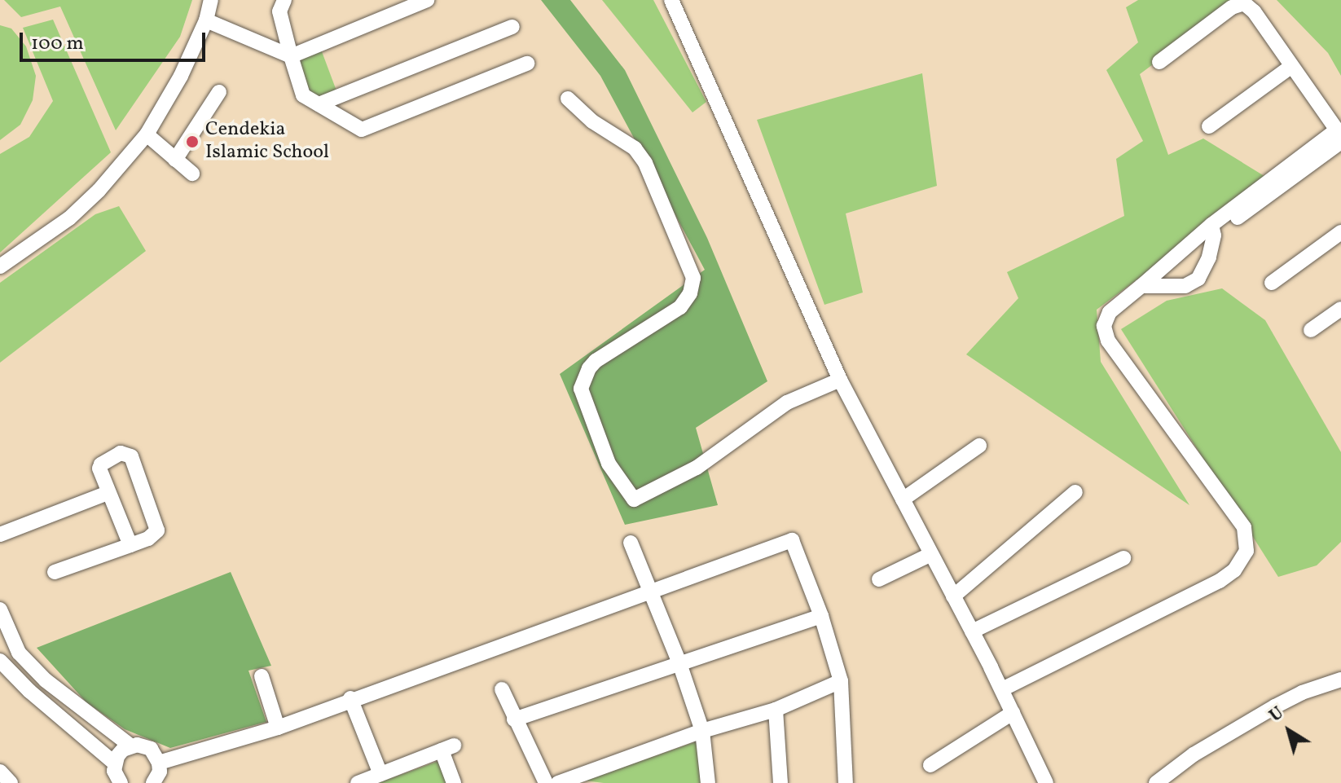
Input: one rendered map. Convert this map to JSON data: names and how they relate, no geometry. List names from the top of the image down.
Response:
{
  "places": ["Cendekia Islamic School"],
  "scale_bar": "100 m",
  "north": "top left"
}
